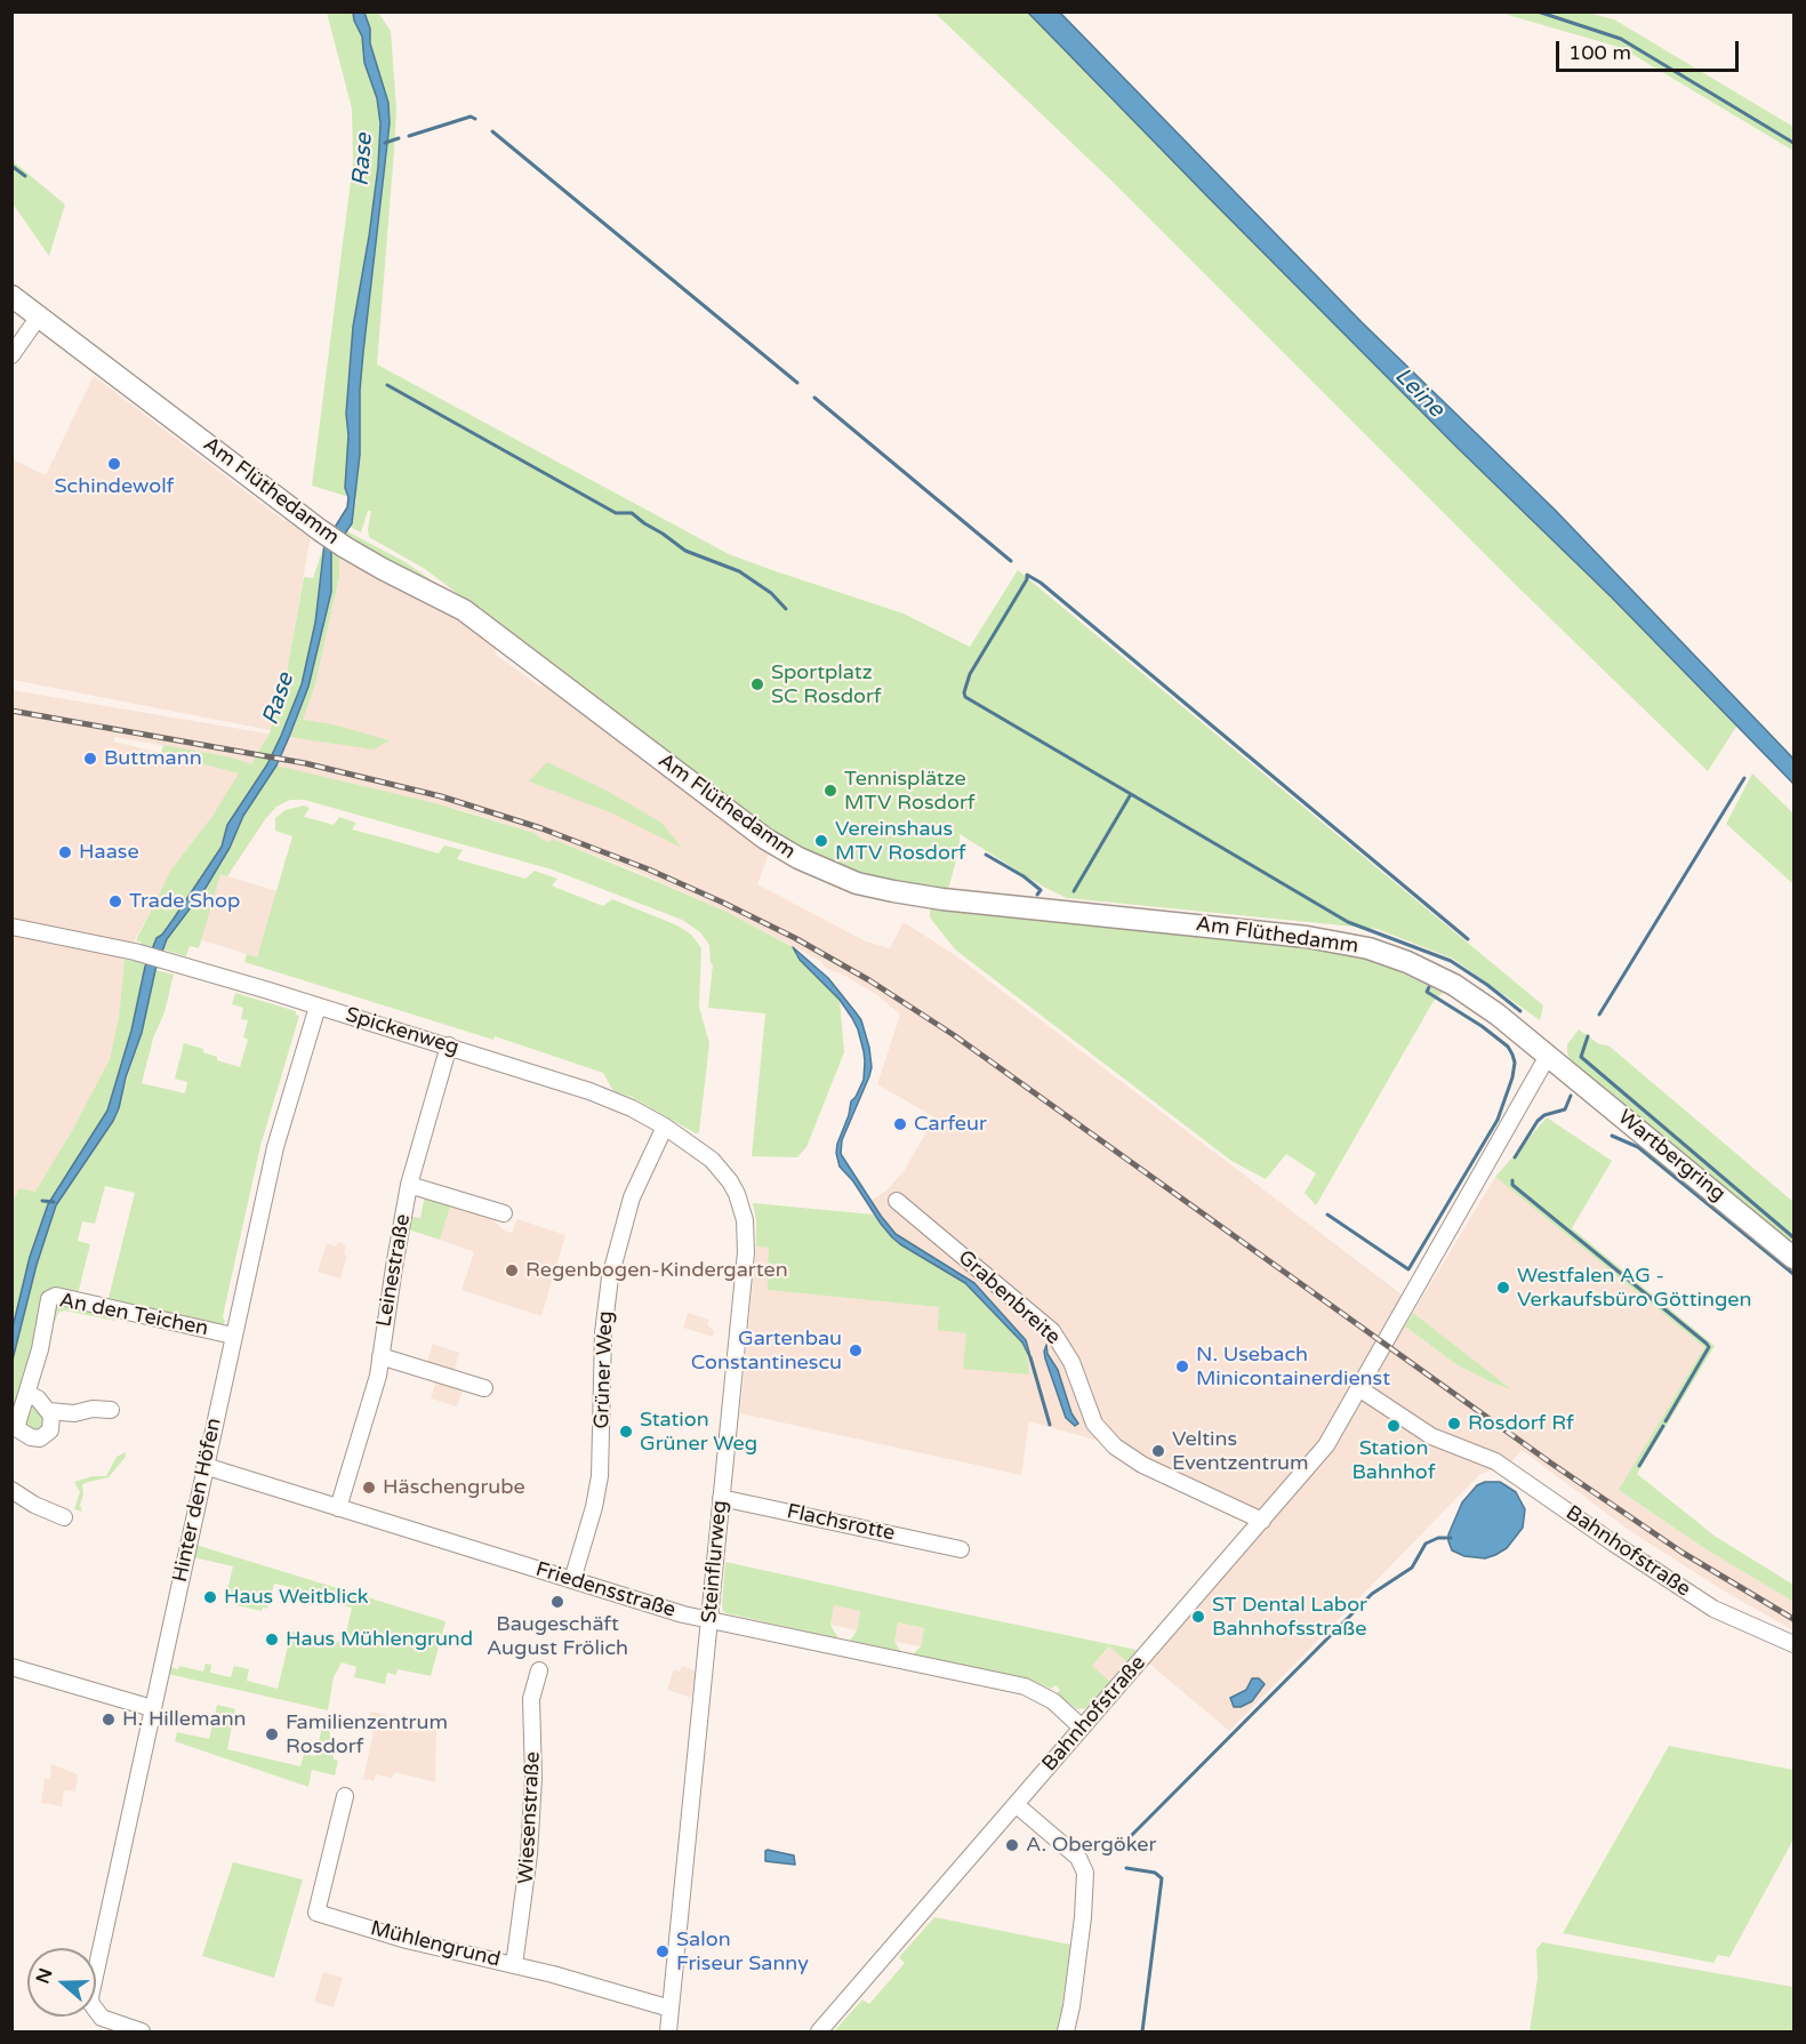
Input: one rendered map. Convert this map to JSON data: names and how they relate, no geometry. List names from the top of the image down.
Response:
{
  "streets": {
    "main road": ["Am Flüthedamm", "Wartbergring"],
    "street": [
      "Spickenweg",
      "Leinestraße",
      "Grabenbreite",
      "An den Teichen",
      "Grüner Weg",
      "Hinter den Höfen",
      "Flachsrotte",
      "Bahnhofstraße",
      "Steinflurweg",
      "Friedensstraße",
      "Wiesenstraße",
      "Mühlengrund"
    ]
  },
  "crossings": [
    ["Am Flüthedamm", "Wartbergring"],
    ["Am Flüthedamm", "Bahnhofstraße"],
    ["Spickenweg", "Leinestraße"],
    ["Spickenweg", "Grüner Weg"],
    ["Spickenweg", "Hinter den Höfen"],
    ["Spickenweg", "Steinflurweg"],
    ["Wartbergring", "Bahnhofstraße"],
    ["Leinestraße", "Friedensstraße"],
    ["Grabenbreite", "Bahnhofstraße"],
    ["An den Teichen", "Hinter den Höfen"],
    ["Grüner Weg", "Steinflurweg"],
    ["Grüner Weg", "Friedensstraße"],
    ["Hinter den Höfen", "Friedensstraße"],
    ["Flachsrotte", "Steinflurweg"],
    ["Bahnhofstraße", "Friedensstraße"],
    ["Steinflurweg", "Friedensstraße"],
    ["Steinflurweg", "Mühlengrund"],
    ["Wiesenstraße", "Mühlengrund"]
  ],
  "water": ["Rase", "Leine"],
  "places": [
    "Schindewolf",
    "Sportplatz SC Rosdorf",
    "Buttmann",
    "Tennisplätze MTV Rosdorf",
    "Vereinshaus MTV Rosdorf",
    "Haase",
    "Trade Shop",
    "Carfeur",
    "Regenbogen-Kindergarten",
    "Westfalen AG - Verkaufsbüro Göttingen",
    "Gartenbau Constantinescu",
    "N. Usebach Minicontainerdienst",
    "Rosdorf Rf",
    "Station Bahnhof",
    "Station Grüner Weg",
    "Veltins Eventzentrum",
    "Häschengrube",
    "Haus Weitblick",
    "Baugeschäft August Frölich",
    "ST Dental Labor Bahnhofsstraße",
    "Haus Mühlengrund",
    "H. Hillemann",
    "Familienzentrum Rosdorf",
    "A. Obergöker",
    "Salon Friseur Sanny"
  ],
  "scale_bar": "100 m",
  "north": "left"
}
